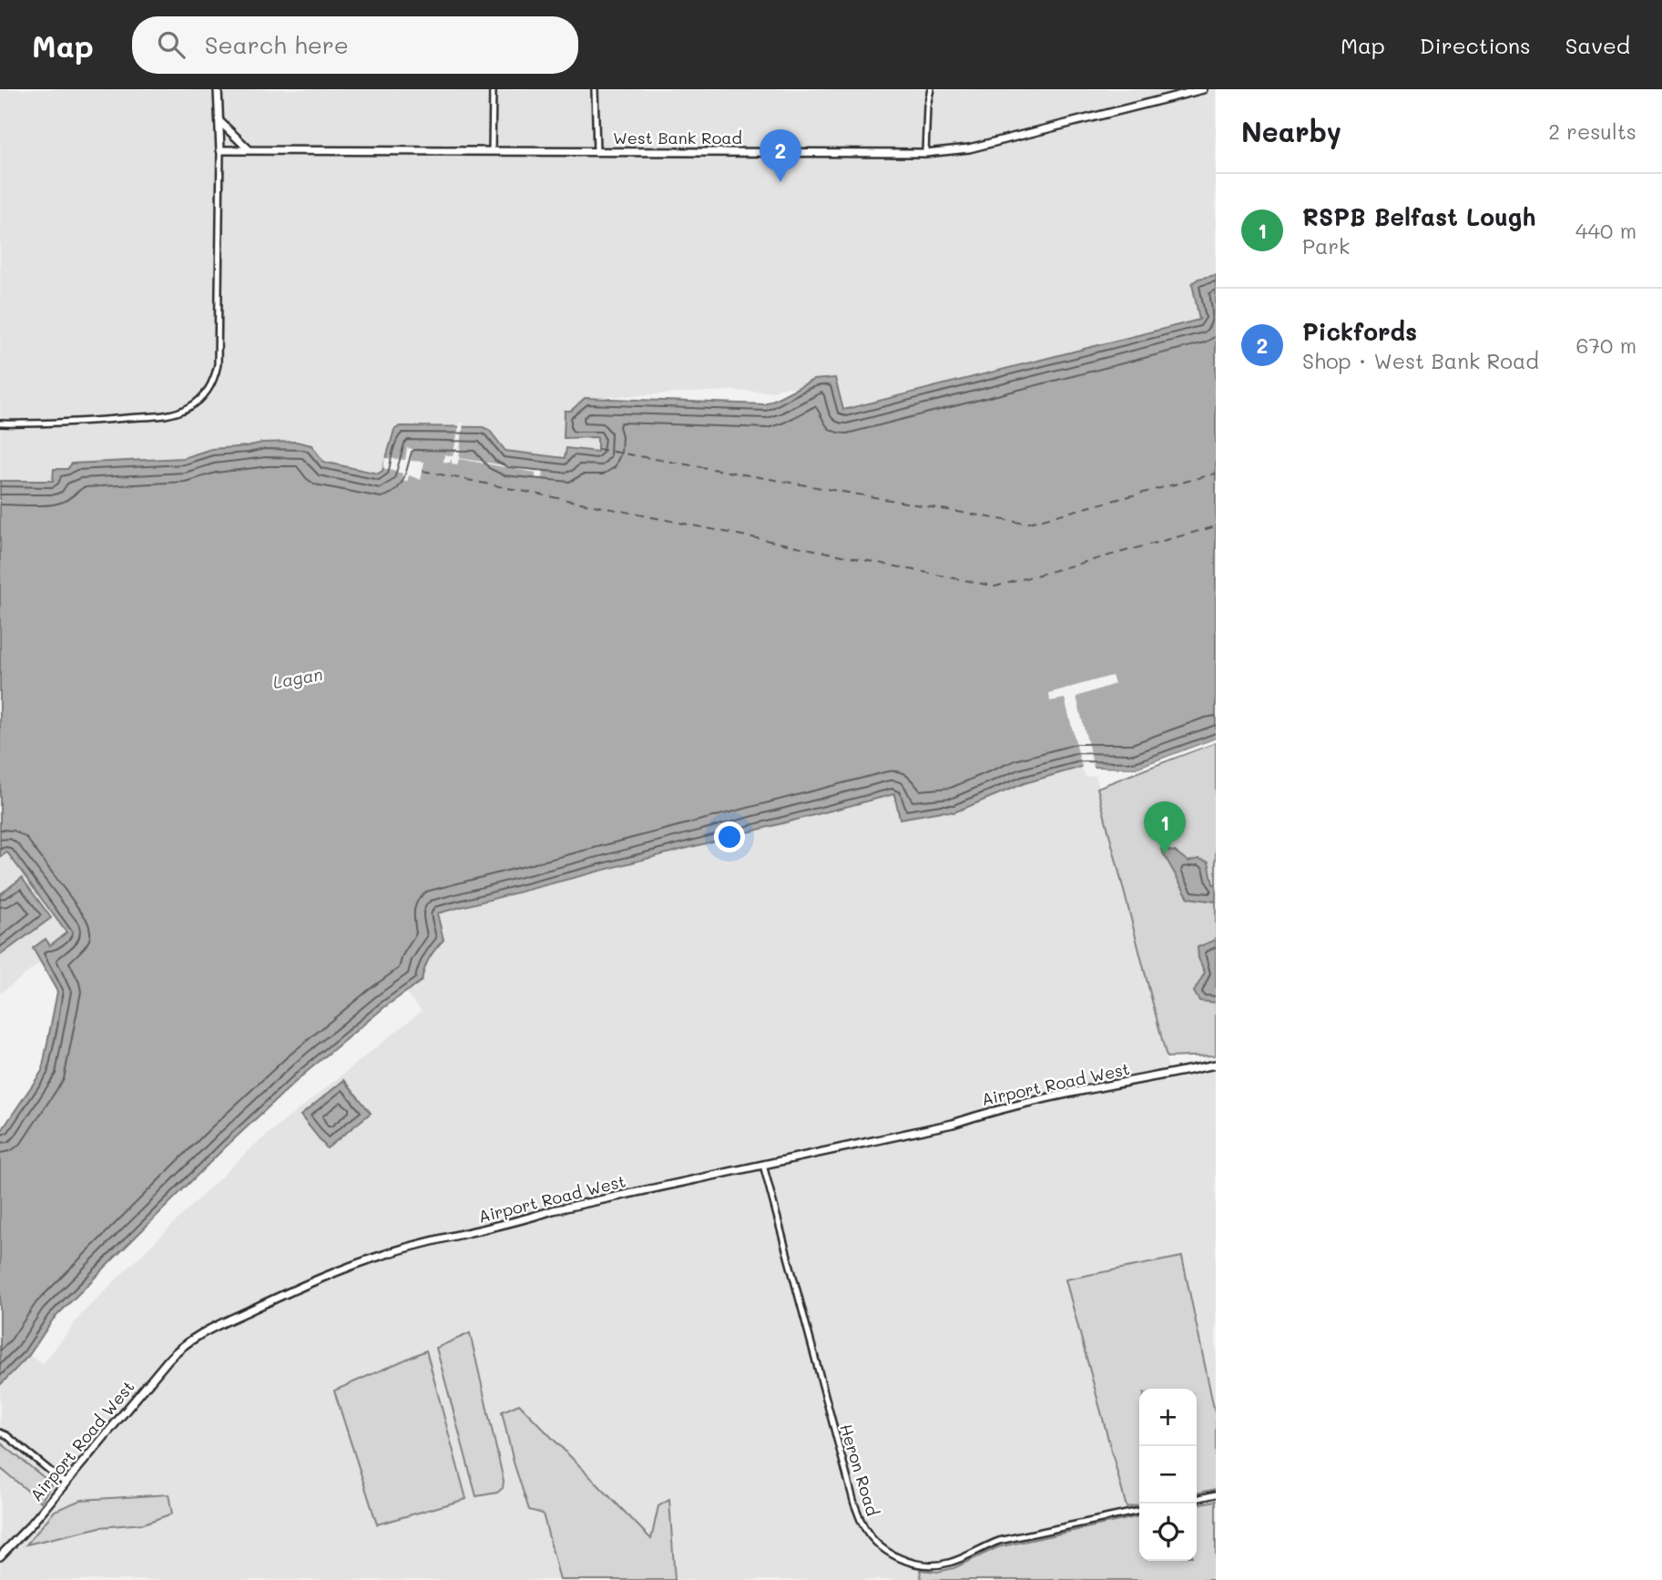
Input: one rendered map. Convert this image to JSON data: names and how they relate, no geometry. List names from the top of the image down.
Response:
{
  "streets": {
    "street": ["West Bank Road", "Airport Road West", "Heron Road"]
  },
  "crossings": [
    ["Airport Road West", "Heron Road"]
  ],
  "water": ["Lagan"],
  "page": {
    "header": "Map",
    "search": "Search here",
    "nav": ["Map", "Directions", "Saved"],
    "heading": ["Nearby", "2 results"],
    "pins": ["2", "1"],
    "list": [
      {
        "mark": "1",
        "name": "RSPB Belfast Lough",
        "note": "Park",
        "value": "440 m"
      },
      {
        "mark": "2",
        "name": "Pickfords",
        "note": "Shop · West Bank Road",
        "value": "670 m"
      }
    ],
    "map_buttons": ["+", "−"]
  }
}
